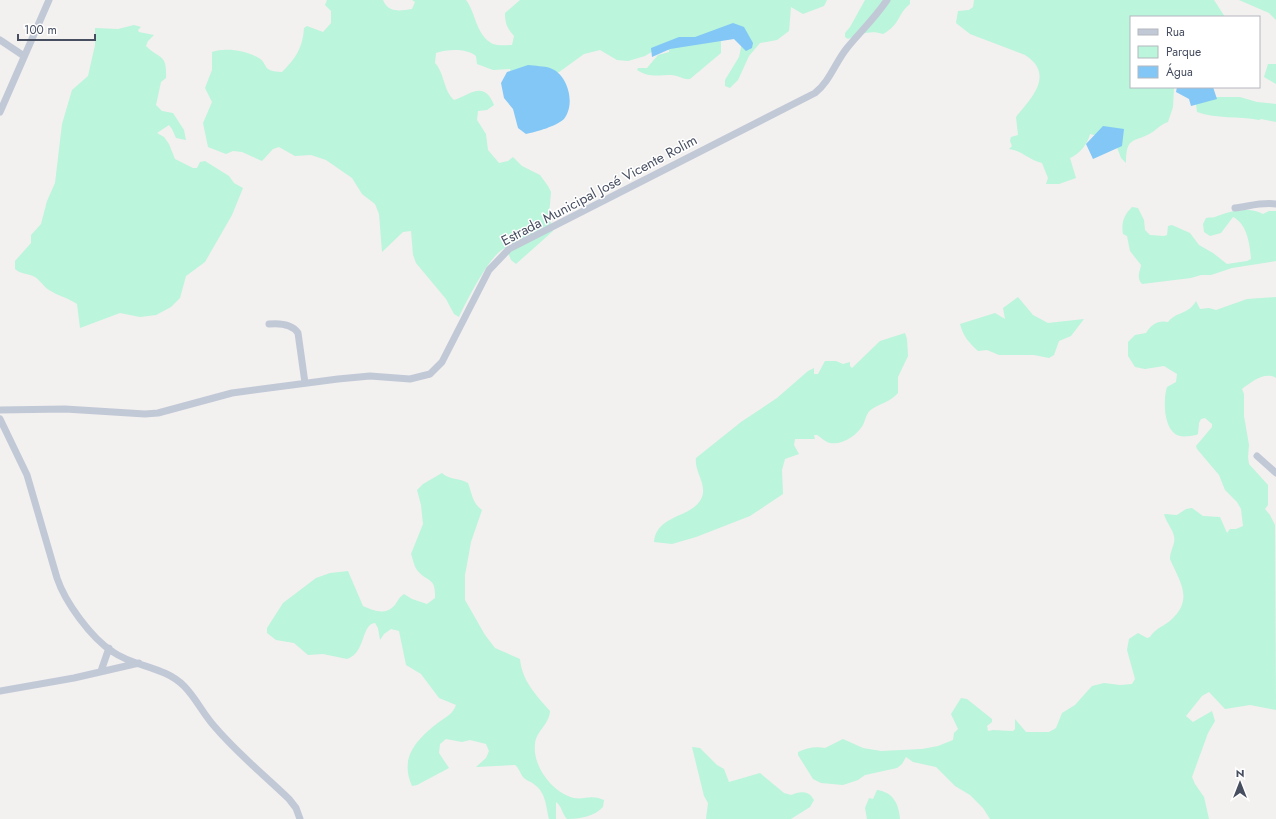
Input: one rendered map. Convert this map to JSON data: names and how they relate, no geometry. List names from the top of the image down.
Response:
{
  "streets": {
    "street": ["Estrada Municipal José Vicente Rolim"]
  },
  "legend": ["Rua", "Parque", "Água"],
  "scale_bar": "100 m",
  "north": "top"
}
